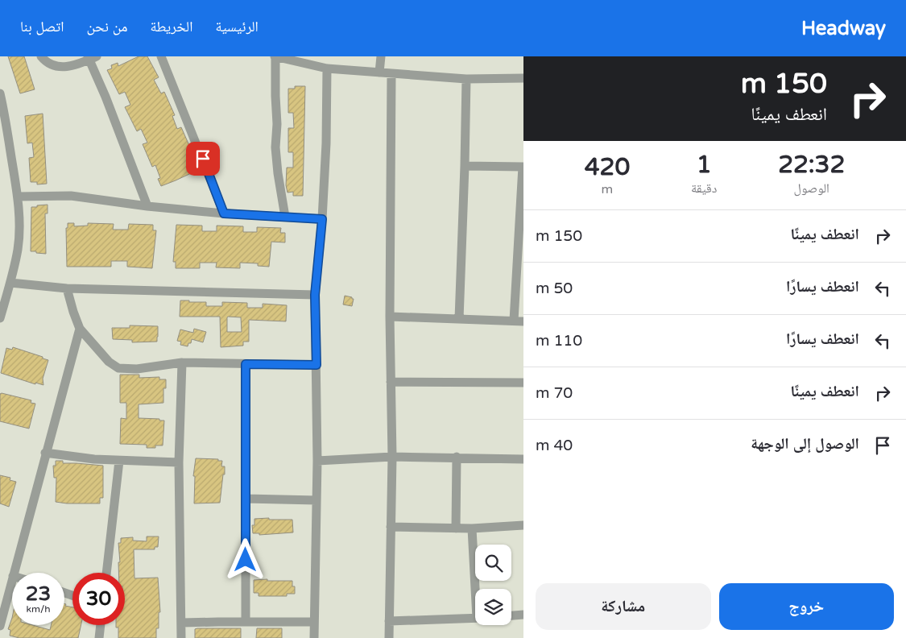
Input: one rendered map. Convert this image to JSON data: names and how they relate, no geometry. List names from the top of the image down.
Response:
{
  "page": {
    "header": "Headway",
    "nav": [
      "الرئيسية",
      "الخريطة",
      "من نحن",
      "اتصل بنا"
    ],
    "turn": ["150 m", "انعطف يمينًا"],
    "eta": [
      "22:32",
      "الوصول",
      "1",
      "دقيقة",
      "420",
      "m"
    ],
    "list": [
      {
        "name": "انعطف يمينًا",
        "value": "150 m"
      },
      {
        "name": "انعطف يسارًا",
        "value": "50 m"
      },
      {
        "name": "انعطف يسارًا",
        "value": "110 m"
      },
      {
        "name": "انعطف يمينًا",
        "value": "70 m"
      },
      {
        "name": "الوصول إلى الوجهة",
        "value": "40 m"
      }
    ],
    "speed": "23 km/h",
    "limit": "30",
    "buttons": ["خروج", "مشاركة"]
  }
}
